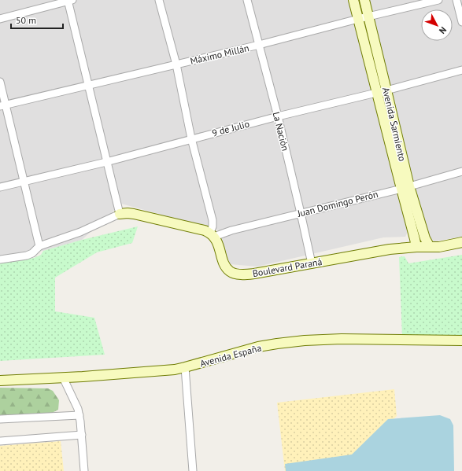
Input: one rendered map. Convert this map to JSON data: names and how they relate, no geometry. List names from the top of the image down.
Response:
{
  "streets": {
    "main road": ["Avenida Sarmiento", "Boulevard Paraná", "Avenida España"],
    "street": [
      "Máximo Millán",
      "9 de Julio",
      "La Nación",
      "Juan Domingo Perón"
    ]
  },
  "crossings": [
    ["Máximo Millán", "Avenida Sarmiento"],
    ["Máximo Millán", "La Nación"],
    ["Avenida Sarmiento", "9 de Julio"],
    ["Avenida Sarmiento", "Juan Domingo Perón"],
    ["Avenida Sarmiento", "Boulevard Paraná"],
    ["9 de Julio", "La Nación"],
    ["La Nación", "Juan Domingo Perón"],
    ["La Nación", "Boulevard Paraná"],
    ["Juan Domingo Perón", "Boulevard Paraná"]
  ],
  "scale_bar": "50 m",
  "north": "bottom right"
}
